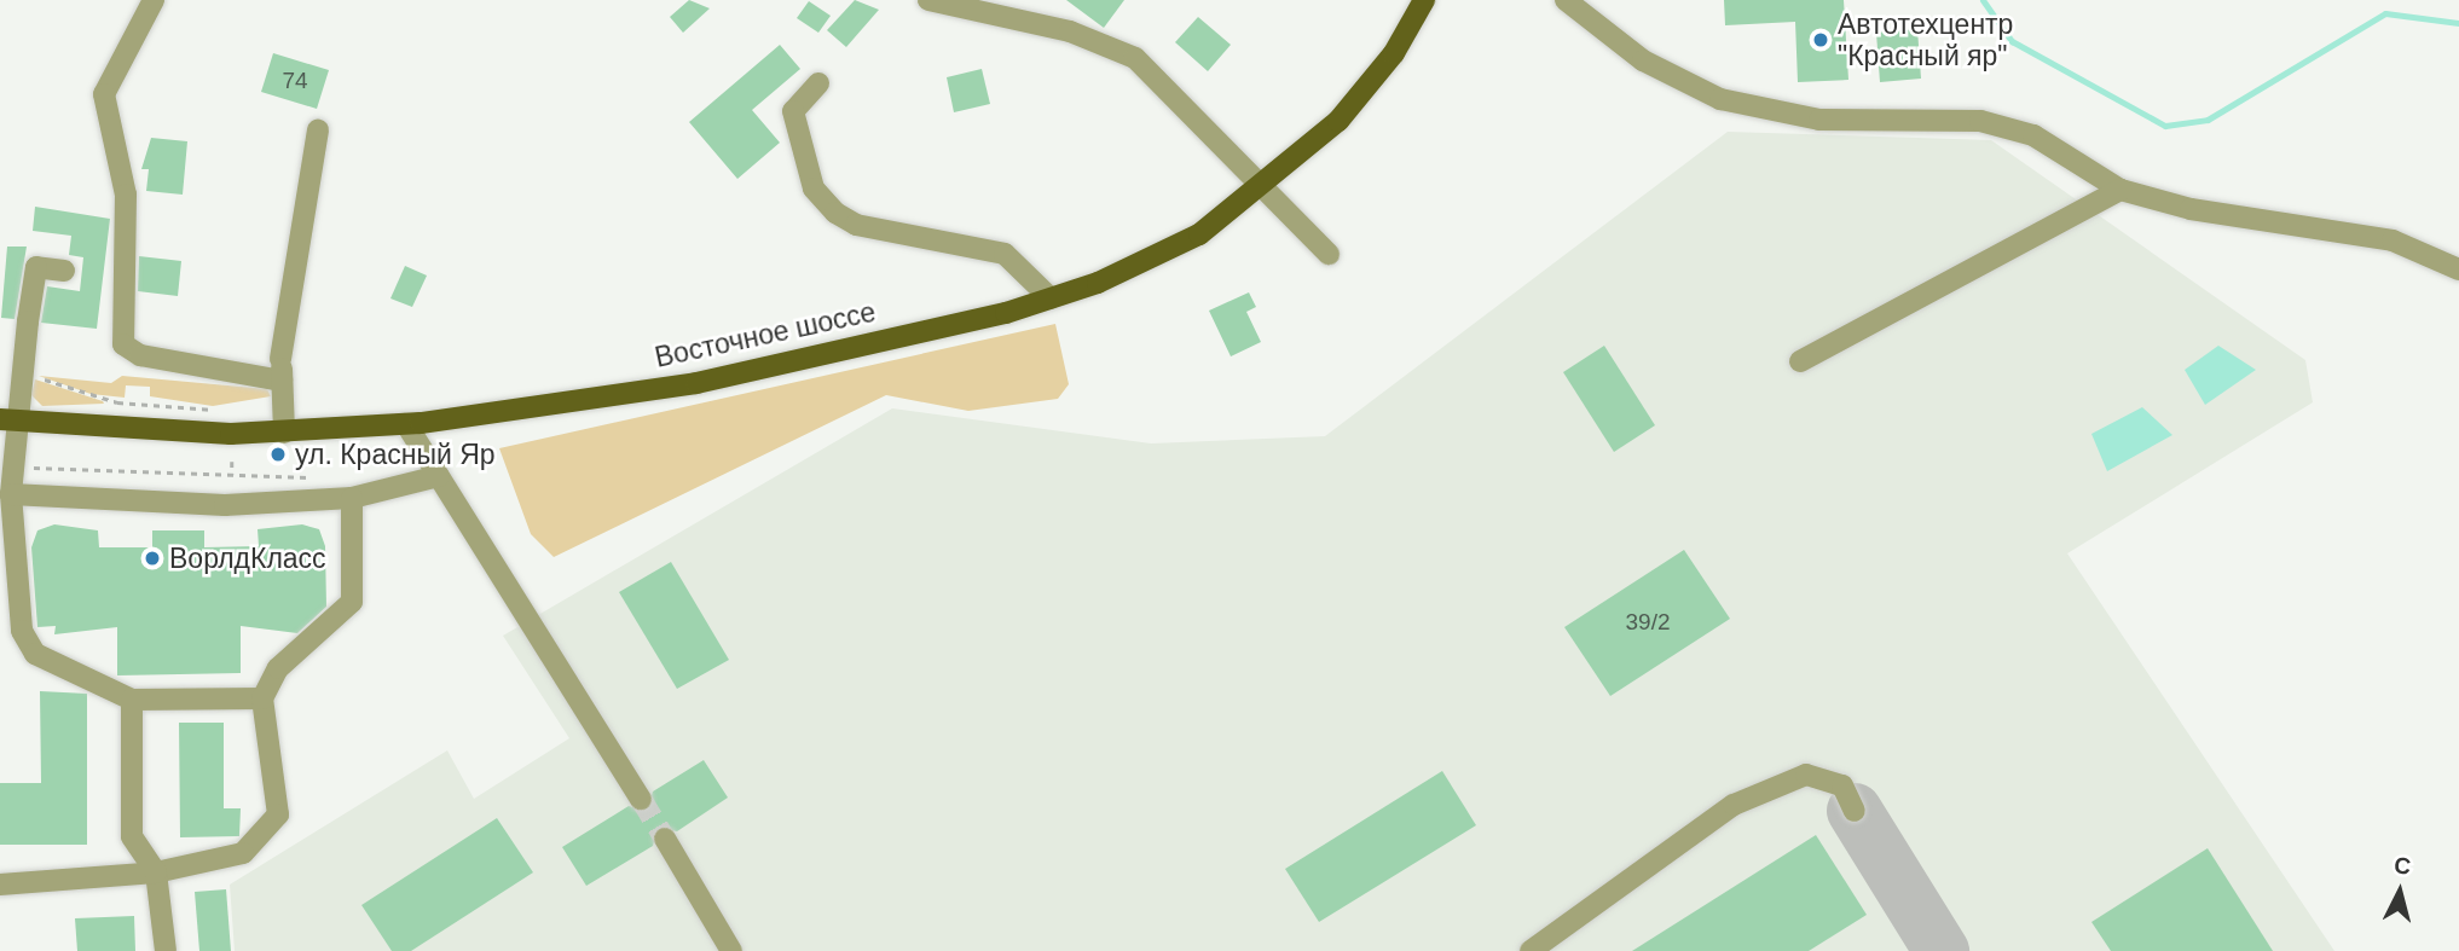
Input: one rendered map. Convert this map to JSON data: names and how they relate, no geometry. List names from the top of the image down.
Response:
{
  "streets": {
    "main road": ["Восточное шоссе"]
  },
  "places": ["Автотехцентр \"Красный яр\"", "ул. Красный Яр", "ВорлдКласс"],
  "house_numbers": ["74", "39/2"],
  "north": "top"
}
